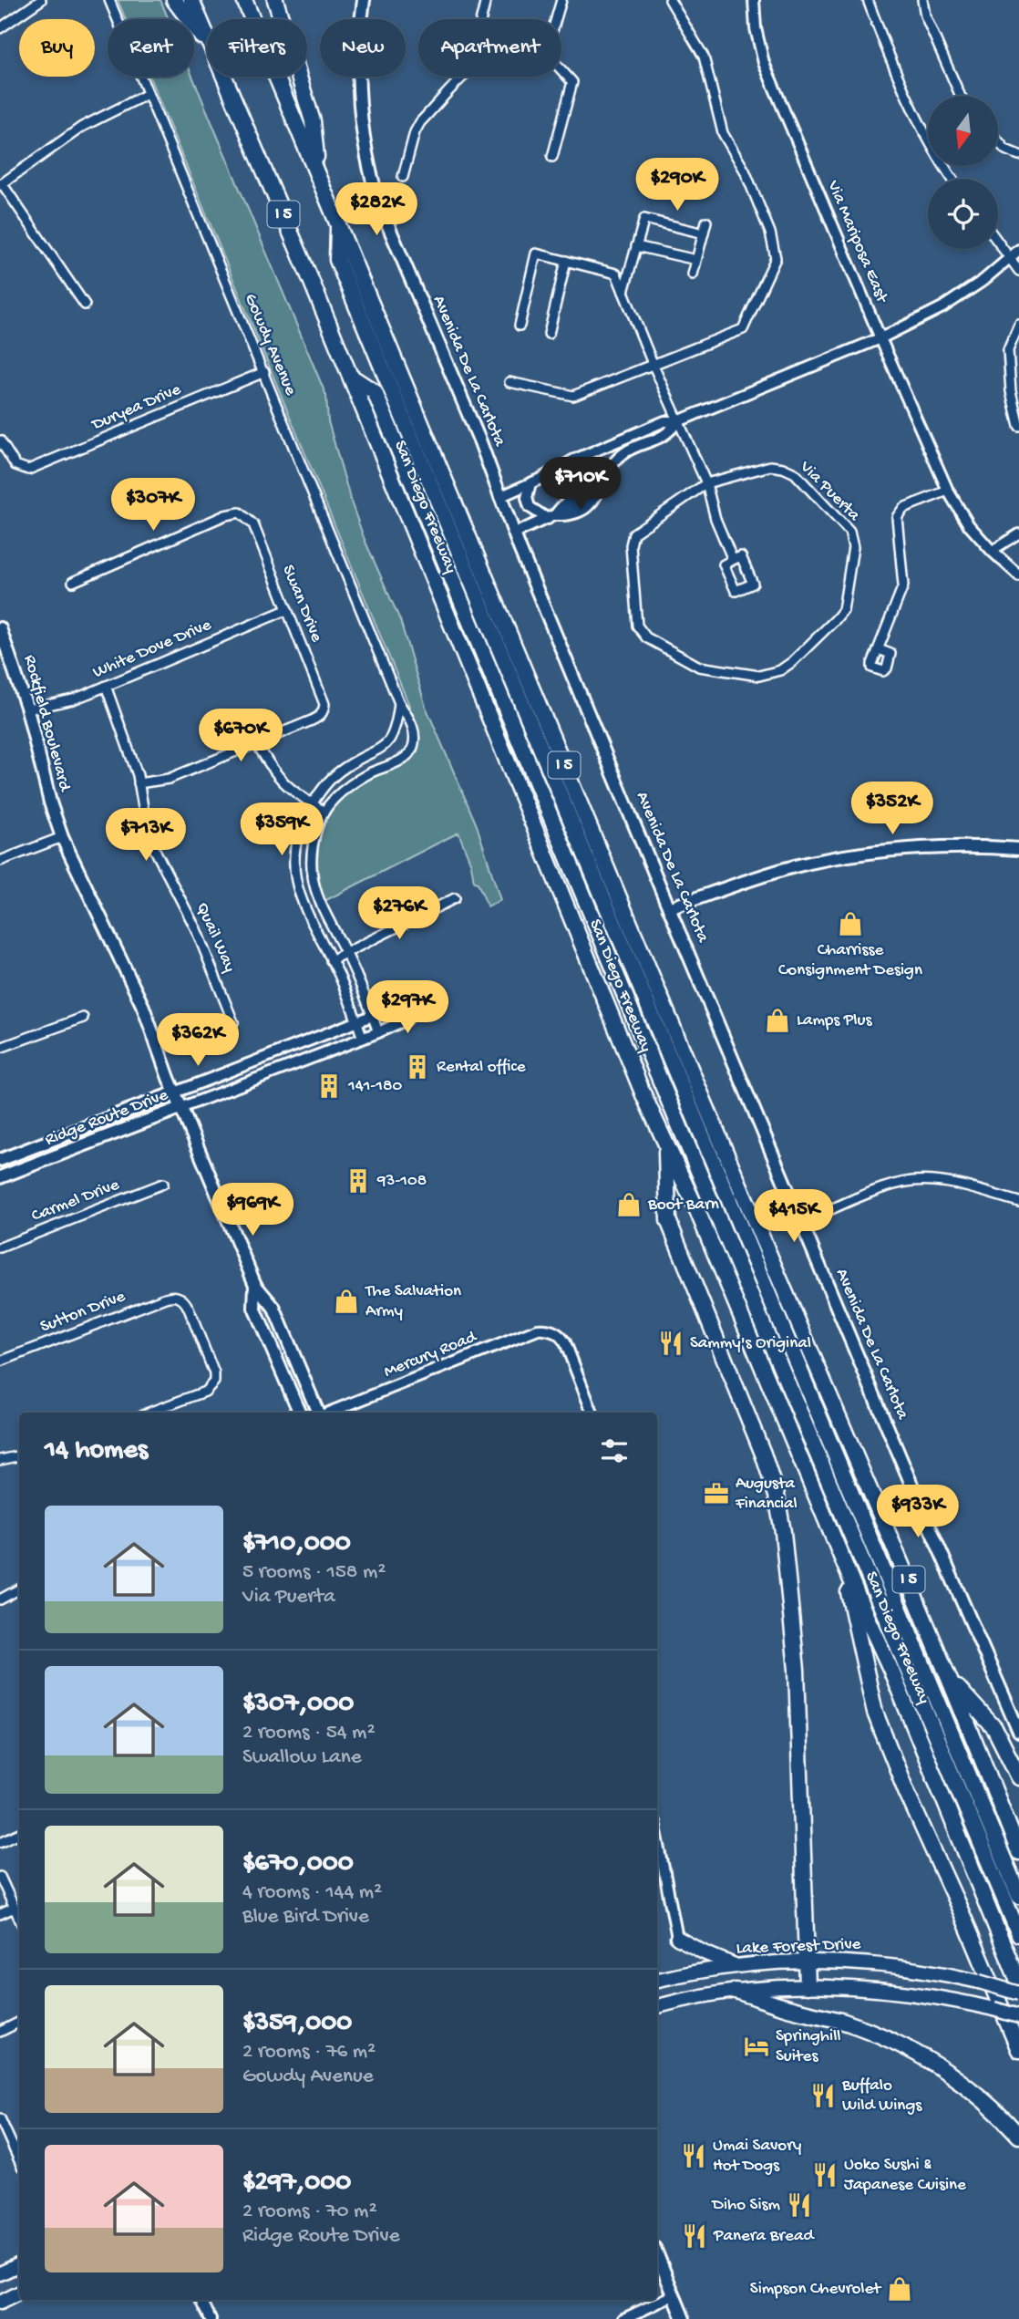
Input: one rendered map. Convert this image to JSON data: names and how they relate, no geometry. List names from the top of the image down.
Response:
{
  "streets": {
    "highway": ["I 5", "San Diego Freeway"],
    "main road": [
      "Avenida De La Carlota",
      "Rockfield Boulevard",
      "Ridge Route Drive",
      "Lake Forest Drive"
    ],
    "street": [
      "Via Mariposa East",
      "Gowdy Avenue",
      "Duryea Drive",
      "Via Puerta",
      "Swan Drive",
      "White Dove Drive",
      "Quail Way",
      "Carmel Drive",
      "Sutton Drive",
      "Mercury Road"
    ]
  },
  "crossings": [
    ["Gowdy Avenue", "Duryea Drive"],
    ["Gowdy Avenue", "Ridge Route Drive"],
    ["Swan Drive", "White Dove Drive"],
    ["White Dove Drive", "Rockfield Boulevard"],
    ["White Dove Drive", "Quail Way"],
    ["Rockfield Boulevard", "Ridge Route Drive"]
  ],
  "places": {
    "shop": [
      "Charrisse Consignment Design",
      "Lamps Plus",
      "Boot Barn",
      "The Salvation Army",
      "Simpson Chevrolet"
    ],
    "building": ["Rental office", "141-180", "93-108"],
    "restaurant": [
      "Sammy's Original",
      "Buffalo Wild Wings",
      "Umai Savory Hot Dogs",
      "Uoko Sushi & Japanese Cuisine",
      "Diho Sism",
      "Panera Bread"
    ],
    "office": ["Augusta Financial"],
    "hotel": ["Springhill Suites"]
  },
  "north": "bottom",
  "page": {
    "chip": [
      "Buy",
      "Rent",
      "Filters",
      "New",
      "Apartment"
    ],
    "price": [
      "$290K",
      "$282K",
      "$710K",
      "$307K",
      "$670K",
      "$352K",
      "$359K",
      "$713K",
      "$276K",
      "$297K",
      "$362K",
      "$969K",
      "$415K",
      "$933K"
    ],
    "heading": "14 homes",
    "list": [
      {
        "name": "$710,000",
        "note": "5 rooms · 158 m² · Via Puerta"
      },
      {
        "name": "$307,000",
        "note": "2 rooms · 54 m² · Swallow Lane"
      },
      {
        "name": "$670,000",
        "note": "4 rooms · 144 m² · Blue Bird Drive"
      },
      {
        "name": "$359,000",
        "note": "2 rooms · 76 m² · Gowdy Avenue"
      },
      {
        "name": "$297,000",
        "note": "2 rooms · 70 m² · Ridge Route Drive"
      }
    ]
  }
}
